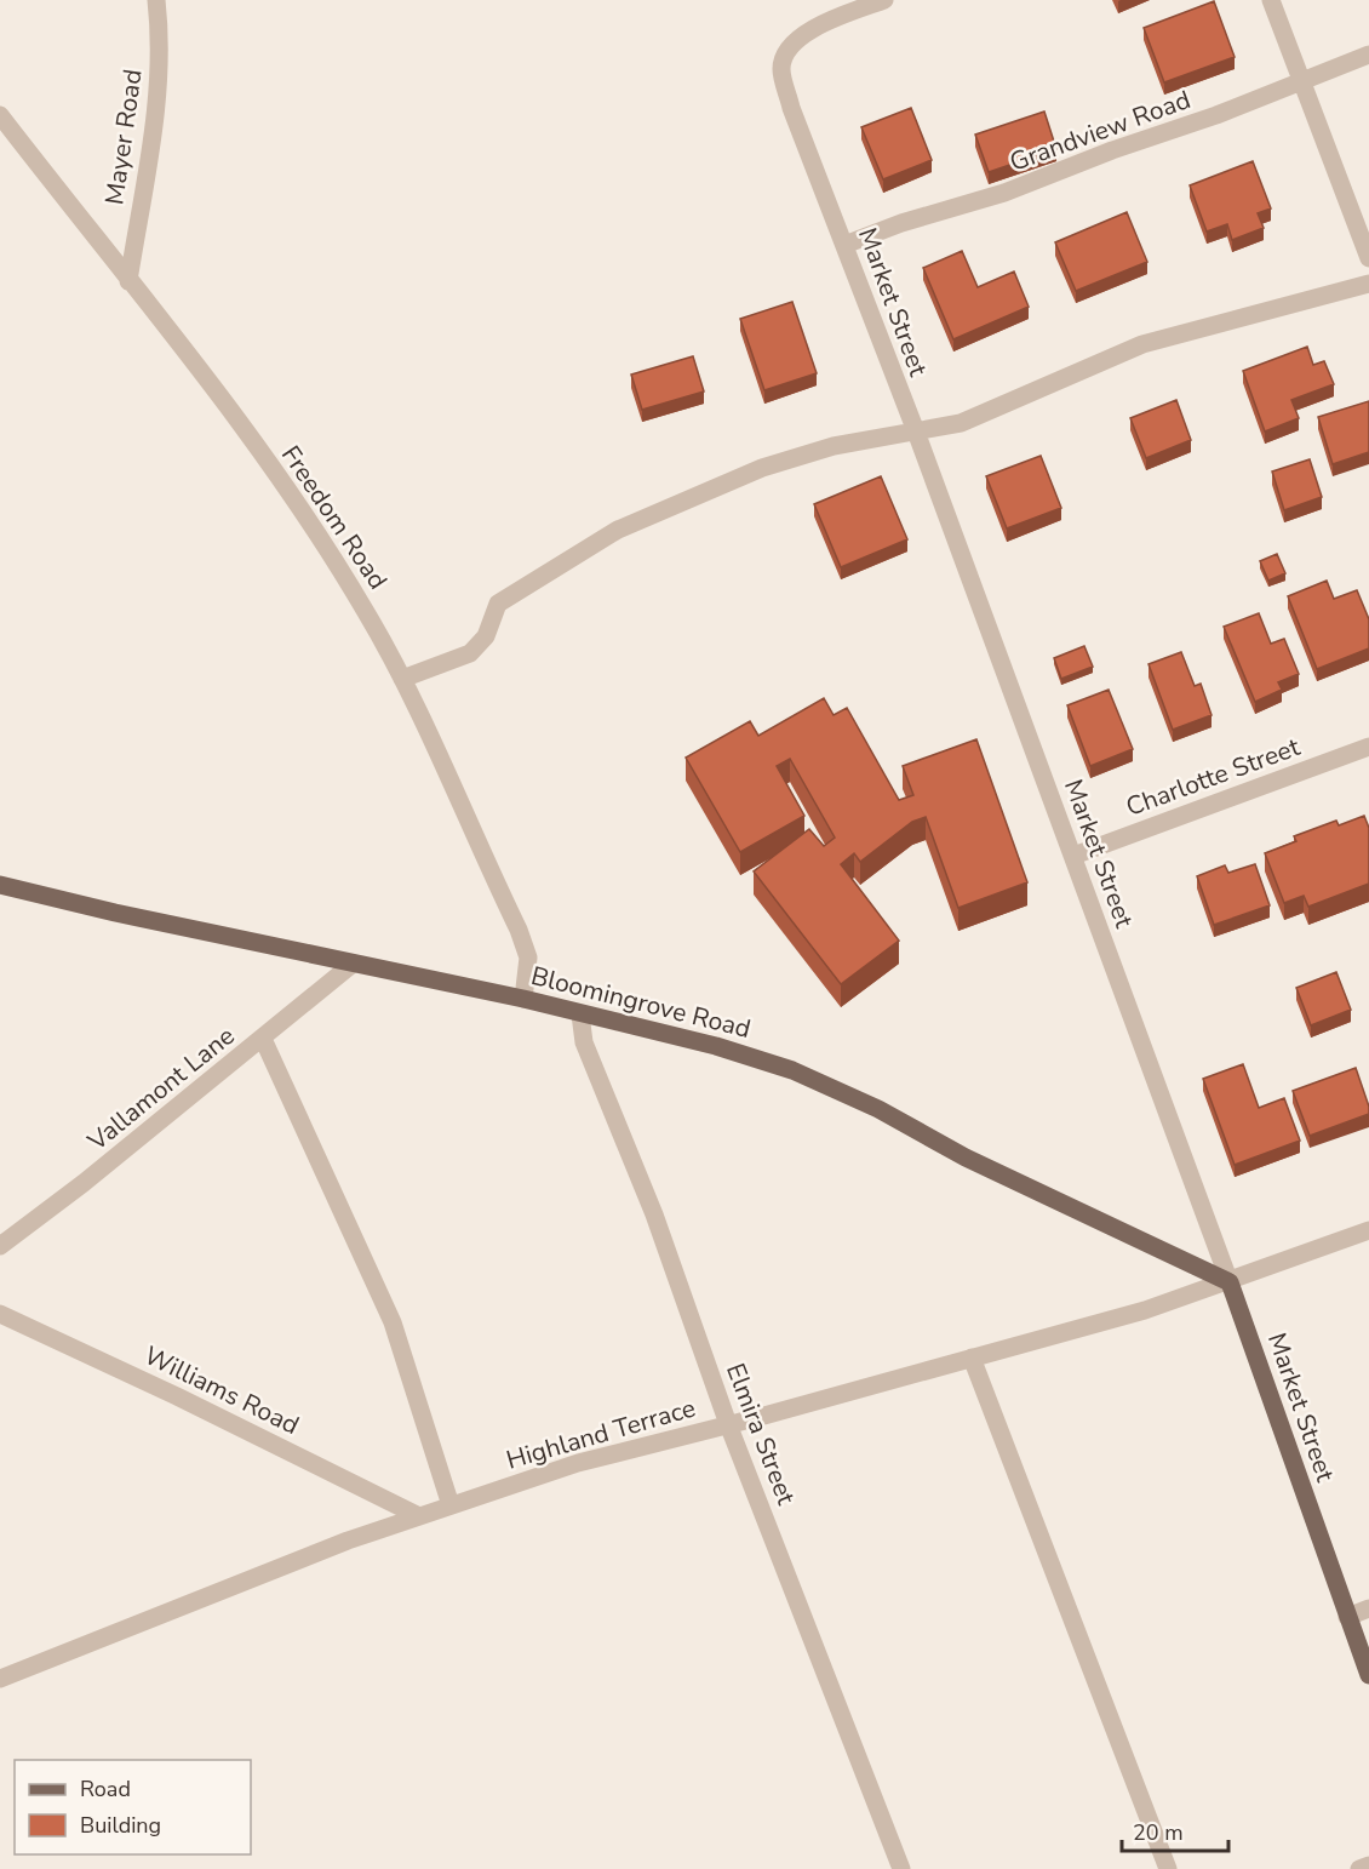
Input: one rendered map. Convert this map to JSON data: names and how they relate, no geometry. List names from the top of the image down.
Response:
{
  "streets": {
    "main road": ["Market Street", "Bloomingrove Road"],
    "street": [
      "Grandview Road",
      "Mayer Road",
      "Freedom Road",
      "Charlotte Street",
      "Vallamont Lane",
      "Williams Road",
      "Highland Terrace",
      "Elmira Street"
    ]
  },
  "crossings": [
    ["Grandview Road", "Market Street"],
    ["Mayer Road", "Freedom Road"],
    ["Market Street", "Charlotte Street"],
    ["Market Street", "Bloomingrove Road"],
    ["Market Street", "Highland Terrace"],
    ["Freedom Road", "Bloomingrove Road"],
    ["Bloomingrove Road", "Vallamont Lane"],
    ["Bloomingrove Road", "Highland Terrace"],
    ["Bloomingrove Road", "Elmira Street"],
    ["Williams Road", "Highland Terrace"],
    ["Highland Terrace", "Elmira Street"]
  ],
  "legend": ["Road", "Building"],
  "scale_bar": "20 m"
}
